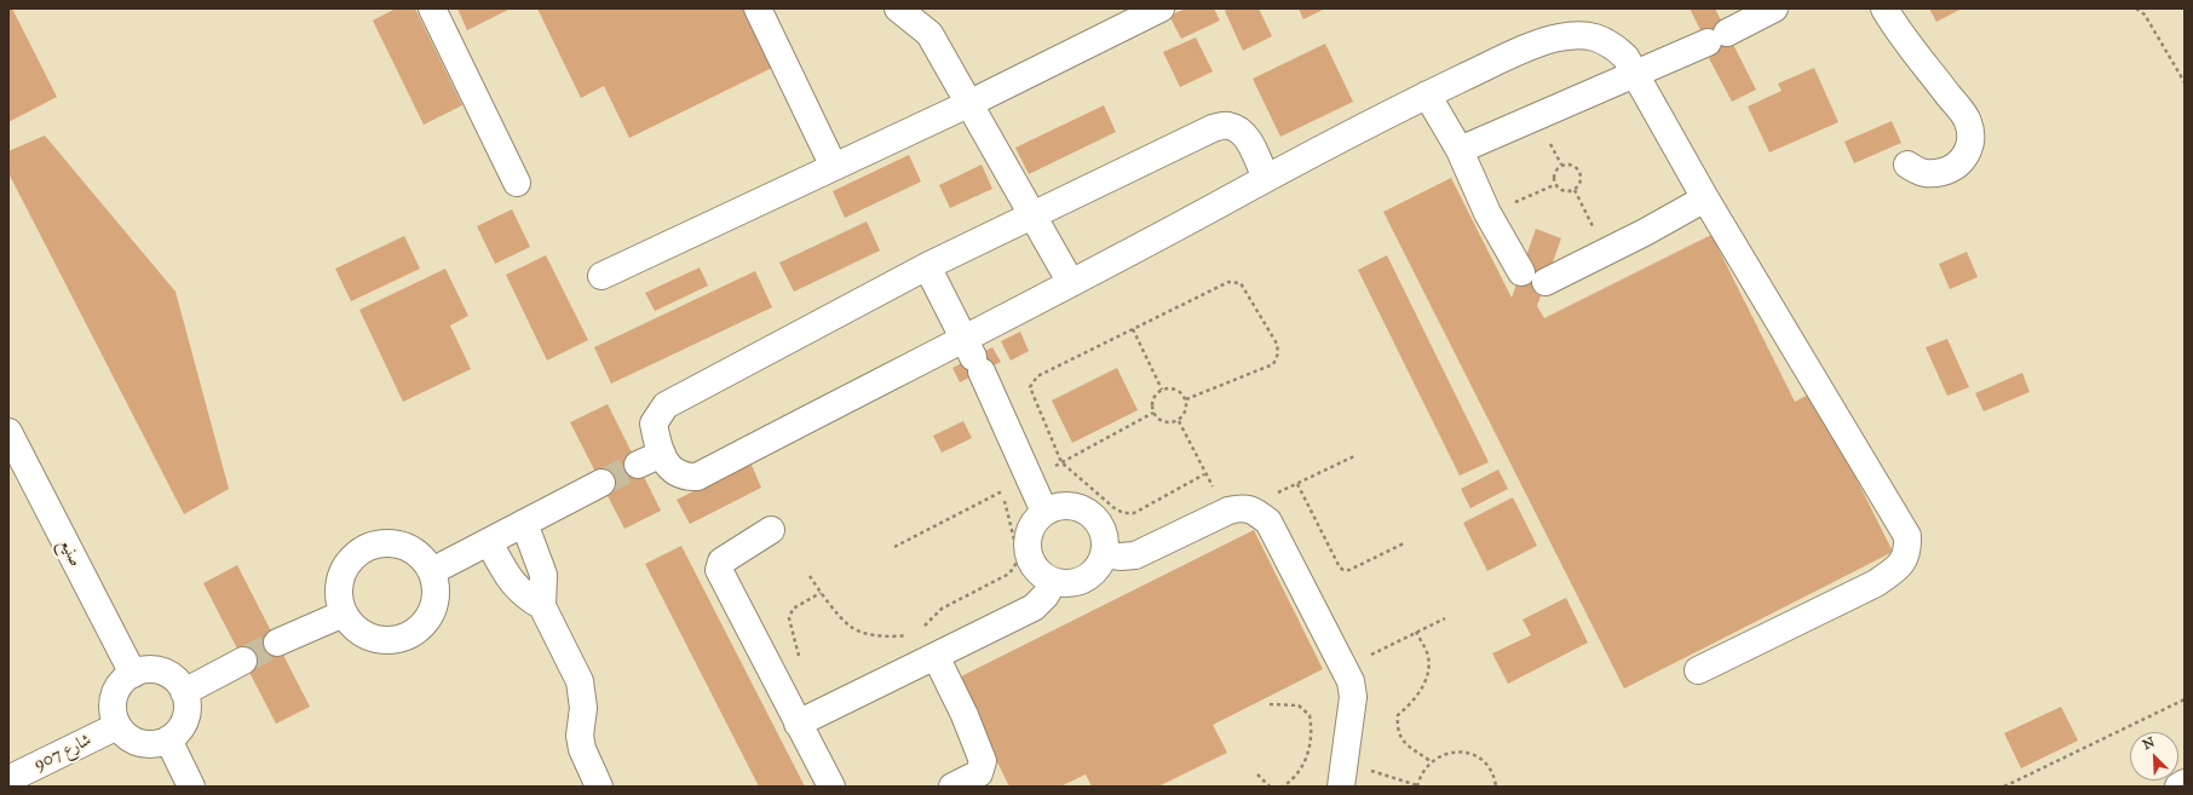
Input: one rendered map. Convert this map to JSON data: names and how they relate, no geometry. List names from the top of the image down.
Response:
{
  "streets": {
    "street": ["صنيع", "شارع 907"]
  },
  "crossings": [
    ["صنيع", "شارع 907"]
  ],
  "north": "top left"
}
